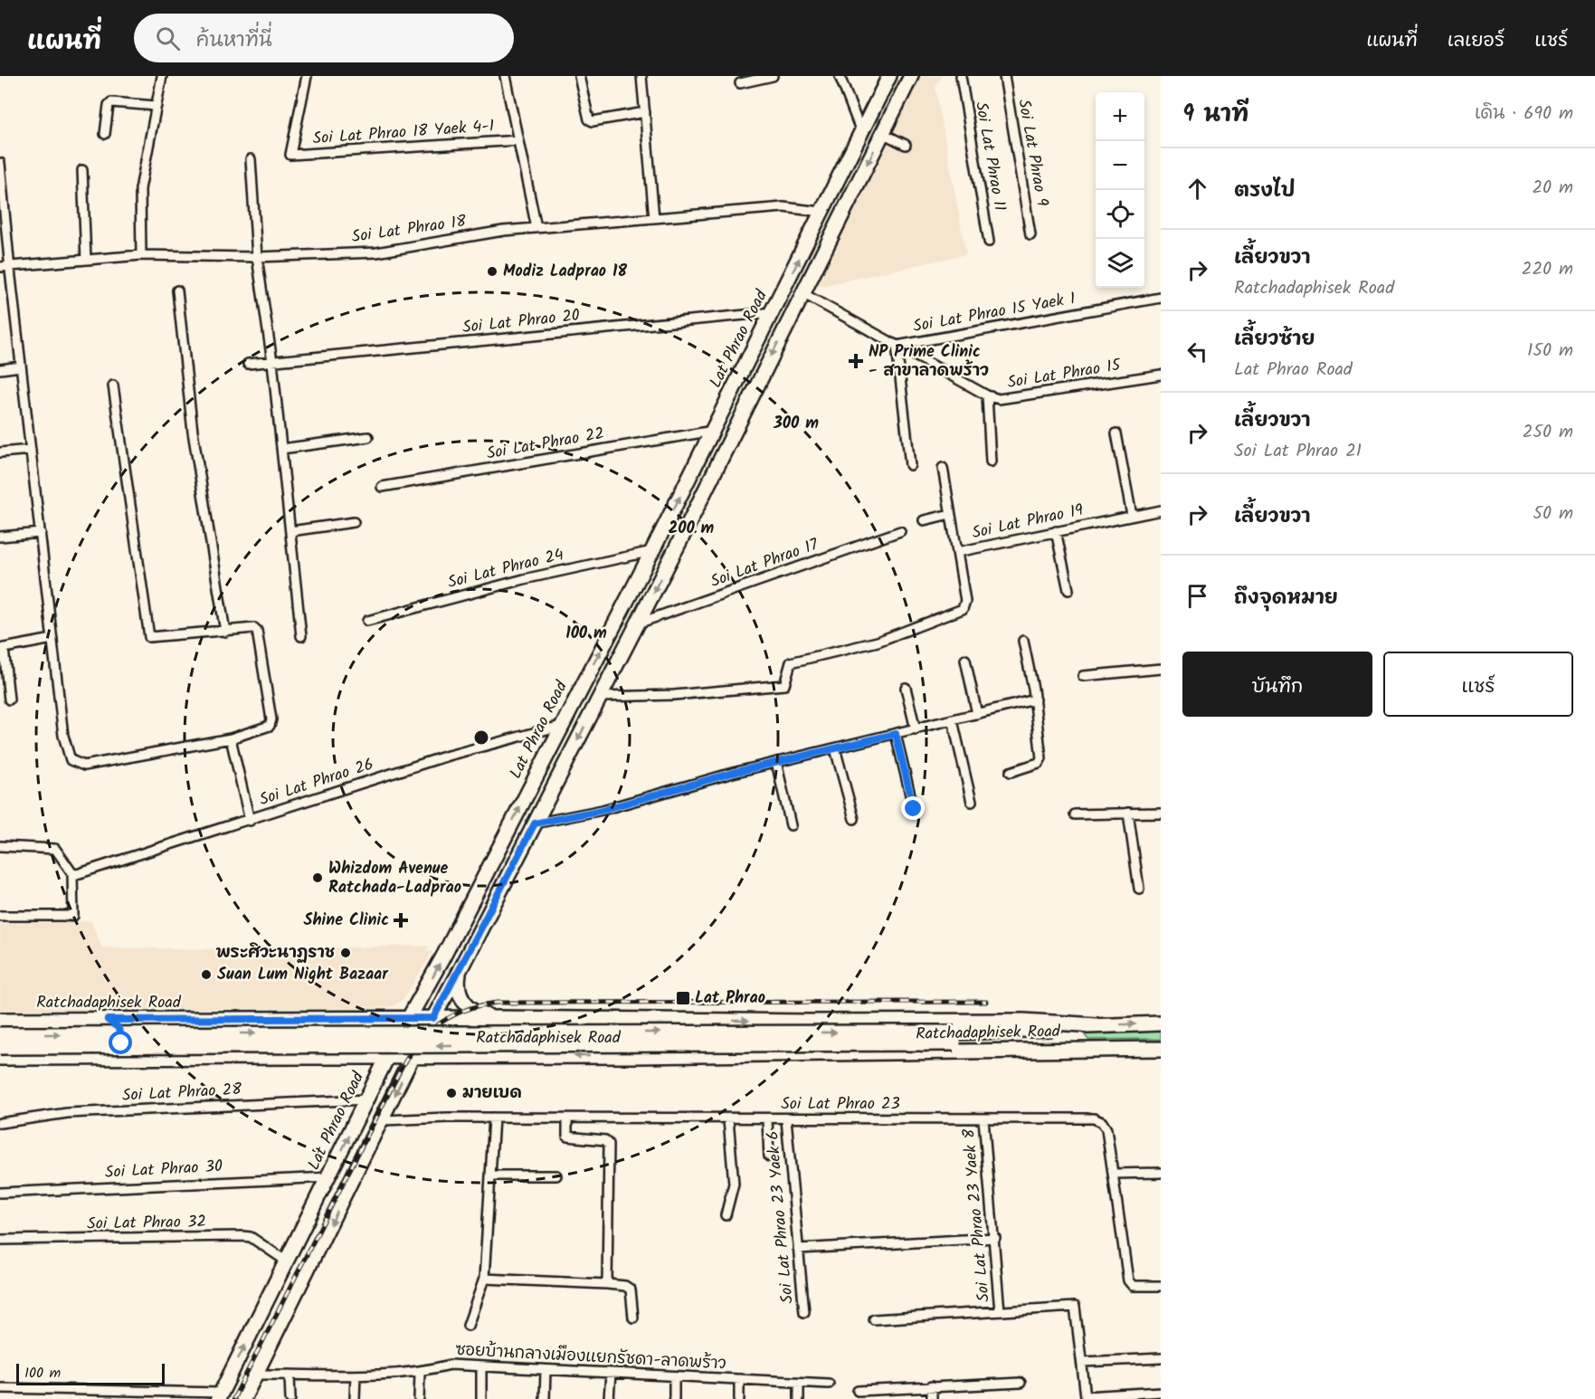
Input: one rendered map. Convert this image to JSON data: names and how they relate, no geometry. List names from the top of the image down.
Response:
{
  "streets": {
    "main road": ["Lat Phrao Road", "Ratchadaphisek Road"],
    "street": [
      "Soi Lat Phrao 18 Yaek 4-1",
      "Soi Lat Phrao 9",
      "Soi Lat Phrao 11",
      "Soi Lat Phrao 18",
      "Soi Lat Phrao 15 Yaek 1",
      "Soi Lat Phrao 20",
      "Soi Lat Phrao 15",
      "Soi Lat Phrao 22",
      "Soi Lat Phrao 19",
      "Soi Lat Phrao 17",
      "Soi Lat Phrao 24",
      "Soi Lat Phrao 26",
      "Soi Lat Phrao 28",
      "Soi Lat Phrao 23",
      "Soi Lat Phrao 30",
      "Soi Lat Phrao 23 Yaek 8",
      "Soi Lat Phrao 23 Yaek 6",
      "Soi Lat Phrao 32",
      "ซอยบ้านกลางเมืองแยกรัชดา-ลาดพร้าว"
    ]
  },
  "crossings": [
    ["Soi Lat Phrao 18", "Lat Phrao Road"],
    ["Soi Lat Phrao 15 Yaek 1", "Soi Lat Phrao 15"],
    ["Soi Lat Phrao 20", "Lat Phrao Road"],
    ["Lat Phrao Road", "Soi Lat Phrao 22"],
    ["Lat Phrao Road", "Soi Lat Phrao 24"],
    ["Lat Phrao Road", "Soi Lat Phrao 26"],
    ["Lat Phrao Road", "Ratchadaphisek Road"],
    ["Lat Phrao Road", "Soi Lat Phrao 28"],
    ["Lat Phrao Road", "Soi Lat Phrao 30"],
    ["Lat Phrao Road", "Soi Lat Phrao 32"],
    ["Soi Lat Phrao 23", "Soi Lat Phrao 23 Yaek 8"],
    ["Soi Lat Phrao 23", "Soi Lat Phrao 23 Yaek 6"]
  ],
  "places": {
    "other": [
      "Modiz Ladprao 18",
      "Whizdom Avenue Ratchada-Ladprao",
      "พระศิวะนาฏราช",
      "Suan Lum Night Bazaar",
      "มายเบด"
    ],
    "health": ["NP Prime Clinic - สาขาลาดพร้าว", "Shine Clinic"],
    "transit": ["Lat Phrao"]
  },
  "scale_bar": "100 m",
  "page": {
    "header": "แผนที่",
    "search": "ค้นหาที่นี่",
    "nav": ["แผนที่", "เลเยอร์", "แชร์"],
    "heading": ["9 นาที", "เดิน · 690 m"],
    "map_buttons": ["+", "−"],
    "list": [
      ["ตรงไป", "20 m"],
      ["เลี้ยวขวา", "Ratchadaphisek Road", "220 m"],
      ["เลี้ยวซ้าย", "Lat Phrao Road", "150 m"],
      ["เลี้ยวขวา", "Soi Lat Phrao 21", "250 m"],
      ["เลี้ยวขวา", "50 m"],
      "ถึงจุดหมาย"
    ],
    "buttons": ["บันทึก", "แชร์"],
    "scale": "100 m"
  },
  "rings": ["300 m", "200 m", "100 m"]
}
